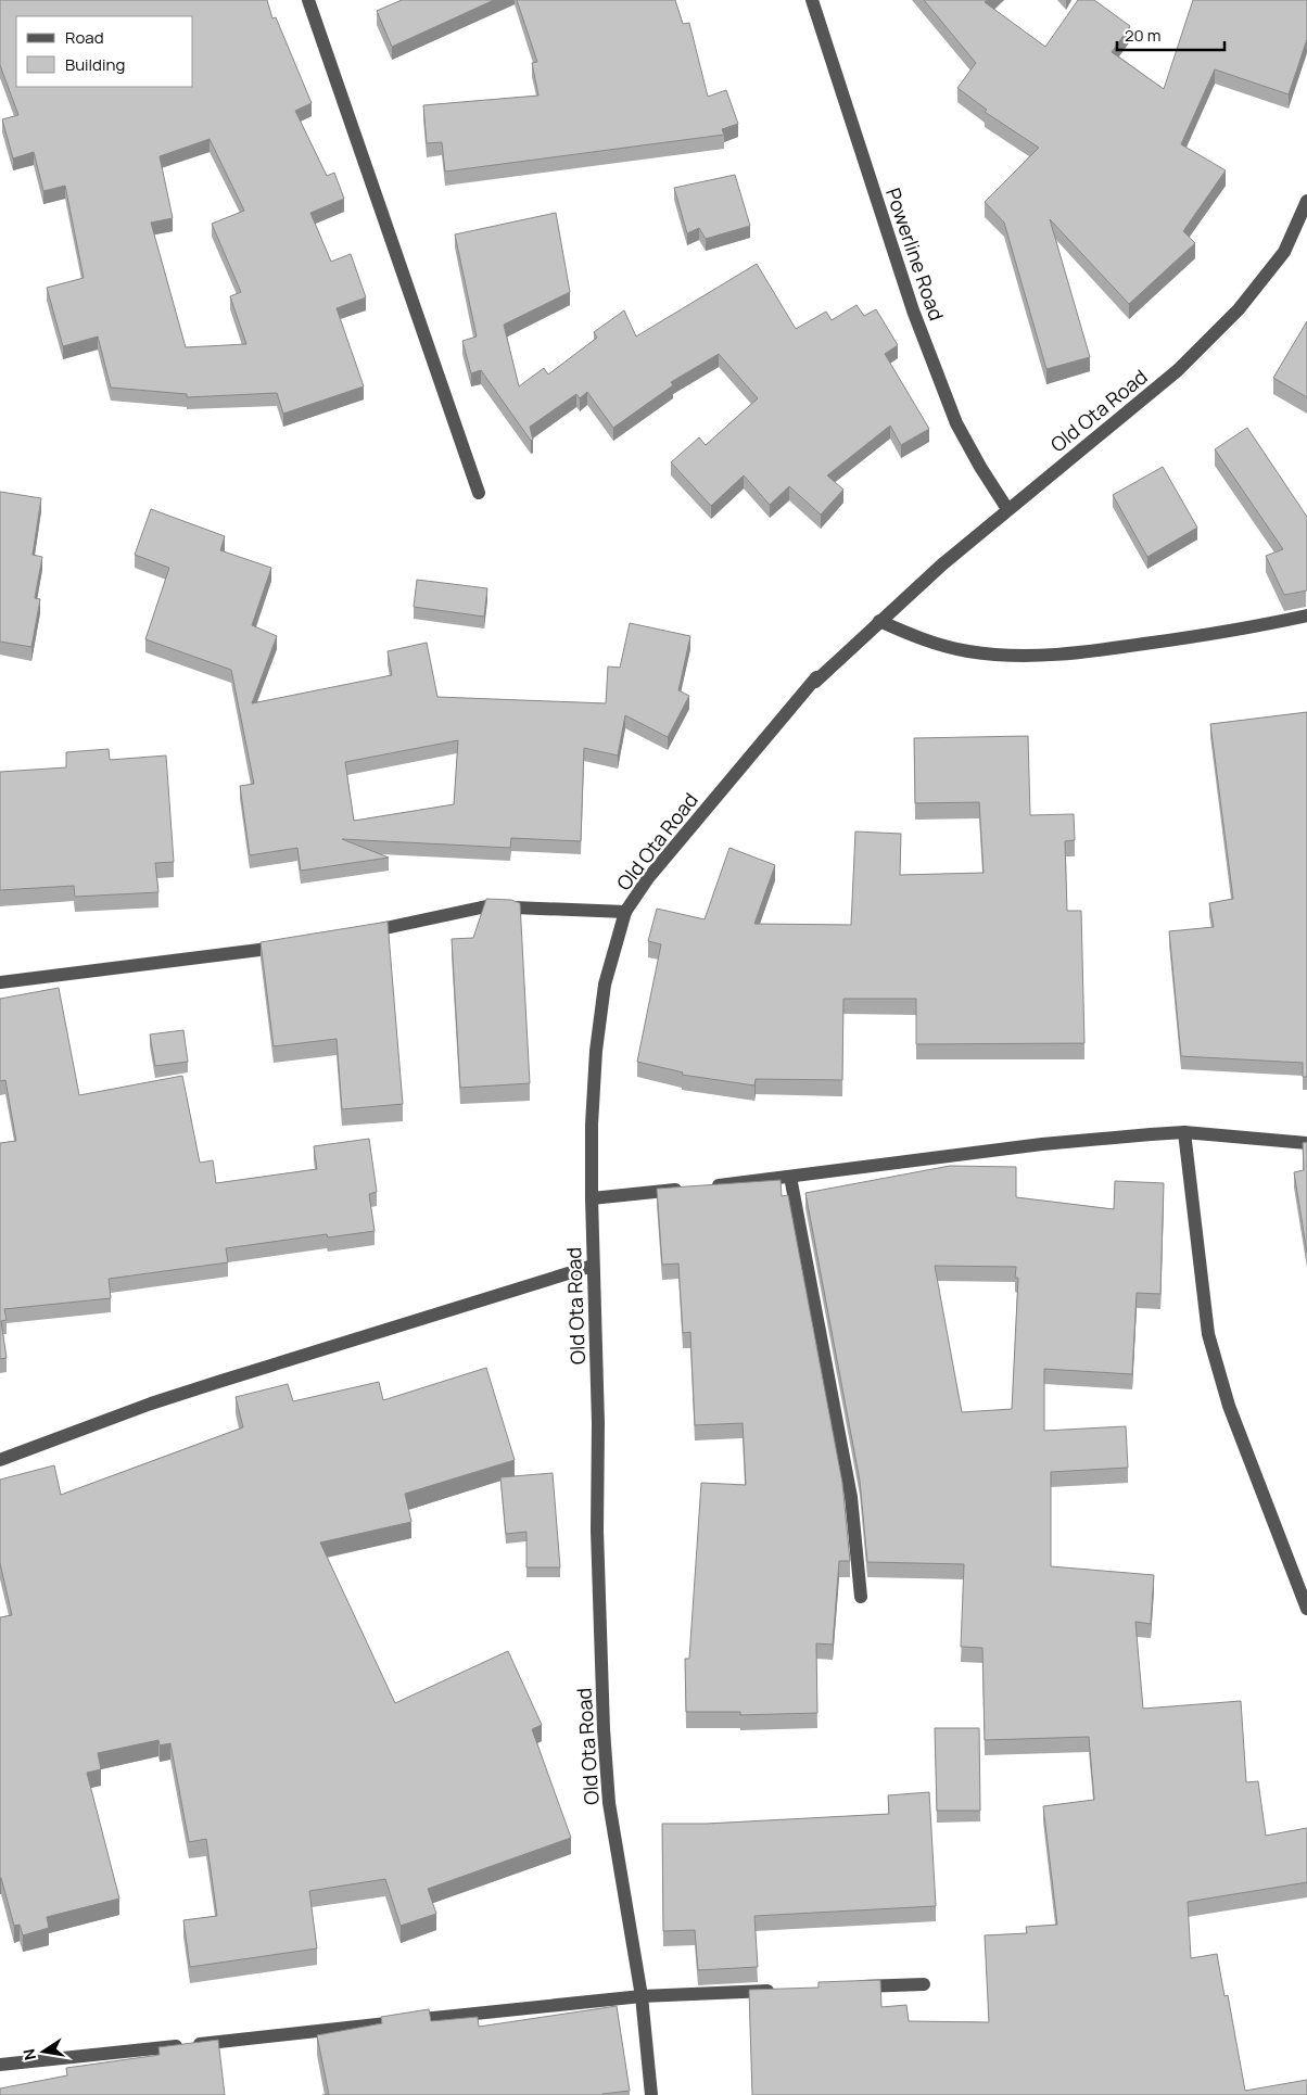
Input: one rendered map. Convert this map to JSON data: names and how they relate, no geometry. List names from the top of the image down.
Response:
{
  "streets": {
    "street": ["Powerline Road", "Old Ota Road"]
  },
  "crossings": [
    ["Powerline Road", "Old Ota Road"]
  ],
  "legend": ["Road", "Building"],
  "scale_bar": "20 m",
  "north": "left"
}
